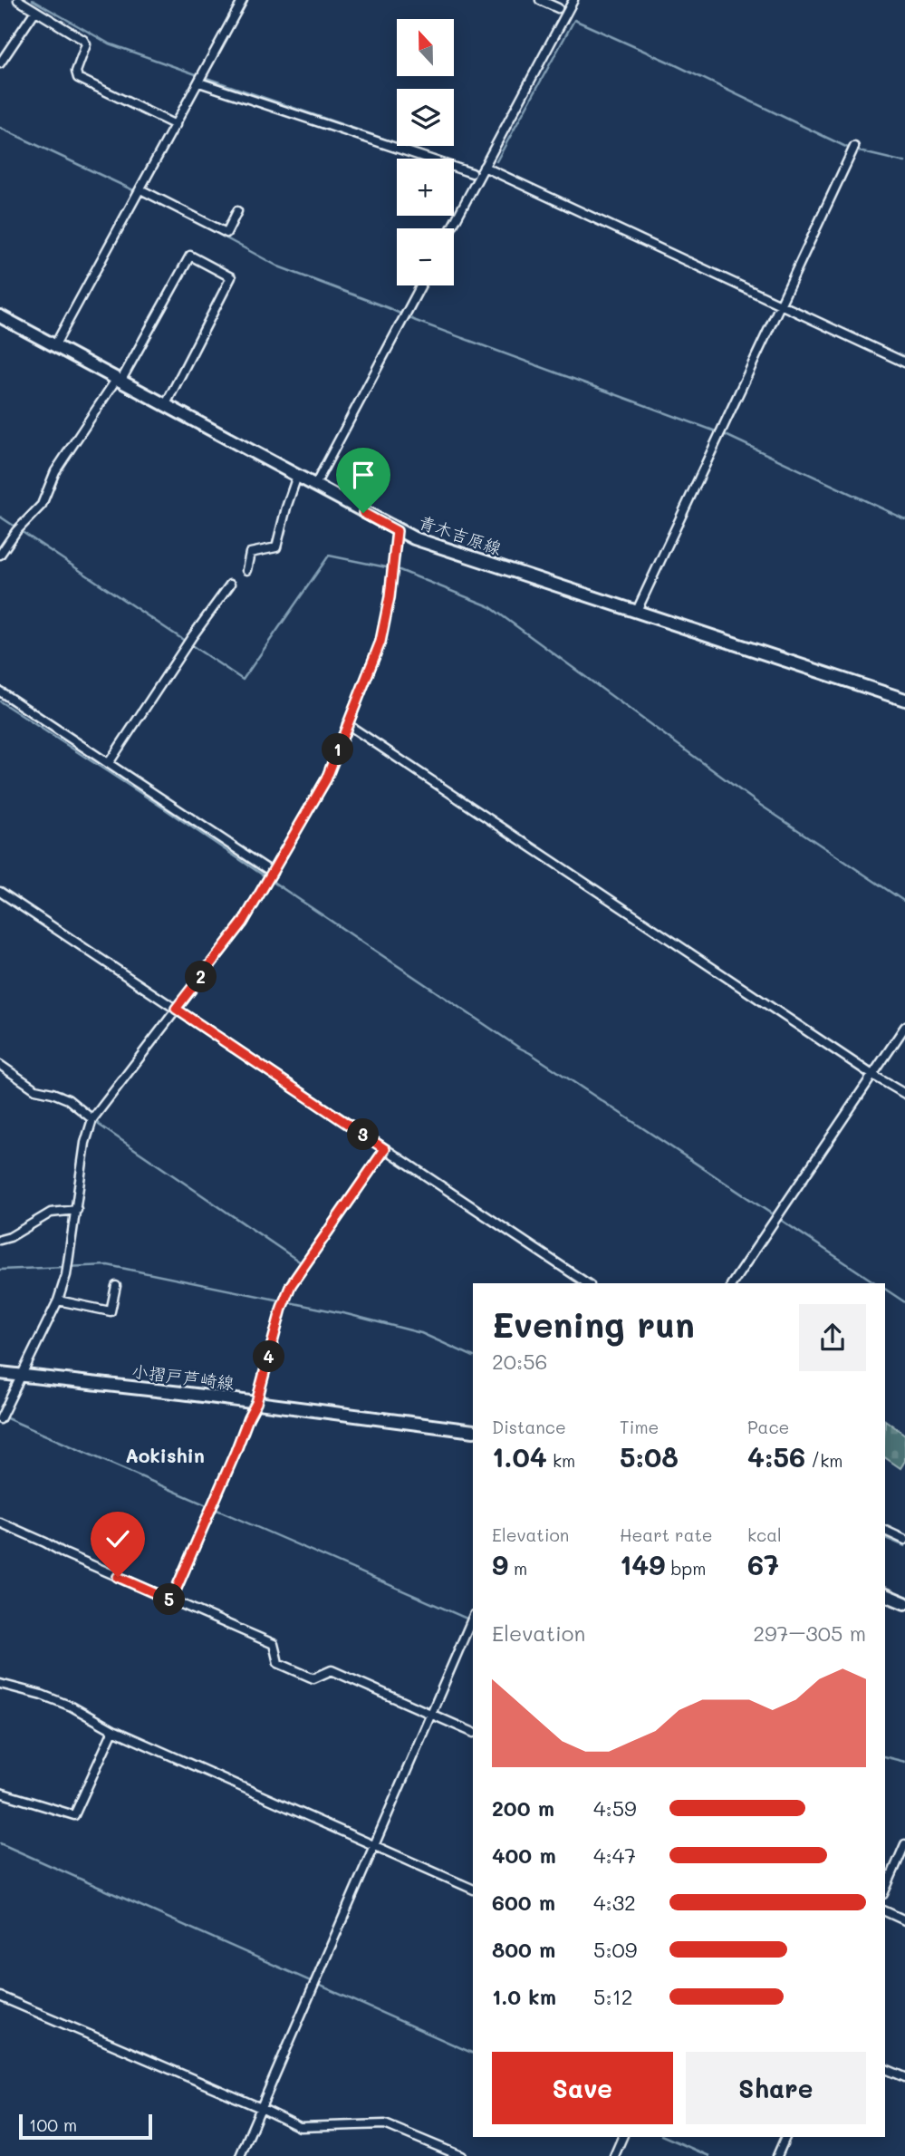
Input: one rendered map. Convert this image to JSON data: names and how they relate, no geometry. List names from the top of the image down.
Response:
{
  "streets": {
    "main road": ["青木吉原線", "小摺戸芦崎線"]
  },
  "districts": ["Aokishin"],
  "scale_bar": "100 m",
  "north": "top",
  "page": {
    "map_buttons": ["+", "−"],
    "pins": [
      "1",
      "2",
      "3",
      "4",
      "5"
    ],
    "heading": ["Evening run", "20:56"],
    "stats": [
      ["Distance", "1.04 km"],
      ["Time", "5:08"],
      ["Pace", "4:56 /km"],
      ["Elevation", "9 m"],
      ["Heart rate", "149 bpm"],
      ["kcal", "67"]
    ],
    "chart": ["Elevation", "297–305 m"],
    "list": [
      {
        "name": "200 m",
        "note": "4:59"
      },
      {
        "name": "400 m",
        "note": "4:47"
      },
      {
        "name": "600 m",
        "note": "4:32"
      },
      {
        "name": "800 m",
        "note": "5:09"
      },
      {
        "name": "1.0 km",
        "note": "5:12"
      }
    ],
    "buttons": ["Save", "Share"],
    "scale": "100 m"
  }
}
